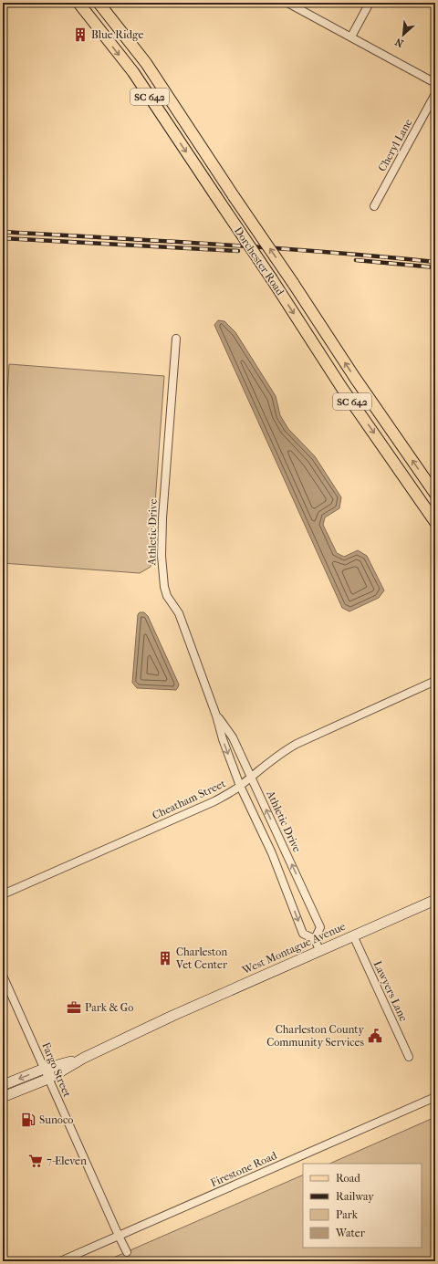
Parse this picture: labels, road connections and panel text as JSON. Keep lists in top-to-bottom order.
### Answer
{
  "streets": {
    "main road": ["SC 642", "Dorchester Road", "West Montague Avenue"],
    "street": [
      "Cheryl Lane",
      "Athletic Drive",
      "Cheatham Street",
      "Lawyers Lane",
      "Fargo Street",
      "Firestone Road"
    ]
  },
  "crossings": [
    ["Athletic Drive", "Cheatham Street"],
    ["West Montague Avenue", "Lawyers Lane"],
    ["West Montague Avenue", "Fargo Street"],
    ["Fargo Street", "Firestone Road"]
  ],
  "places": {
    "building": ["Blue Ridge", "Charleston Vet Center"],
    "office": ["Park & Go"],
    "public building": ["Charleston County Community Services"],
    "fuel station": ["Sunoco"],
    "supermarket": ["7-Eleven"]
  },
  "legend": [
    "Road",
    "Railway",
    "Park",
    "Water"
  ],
  "north": "bottom left"
}
